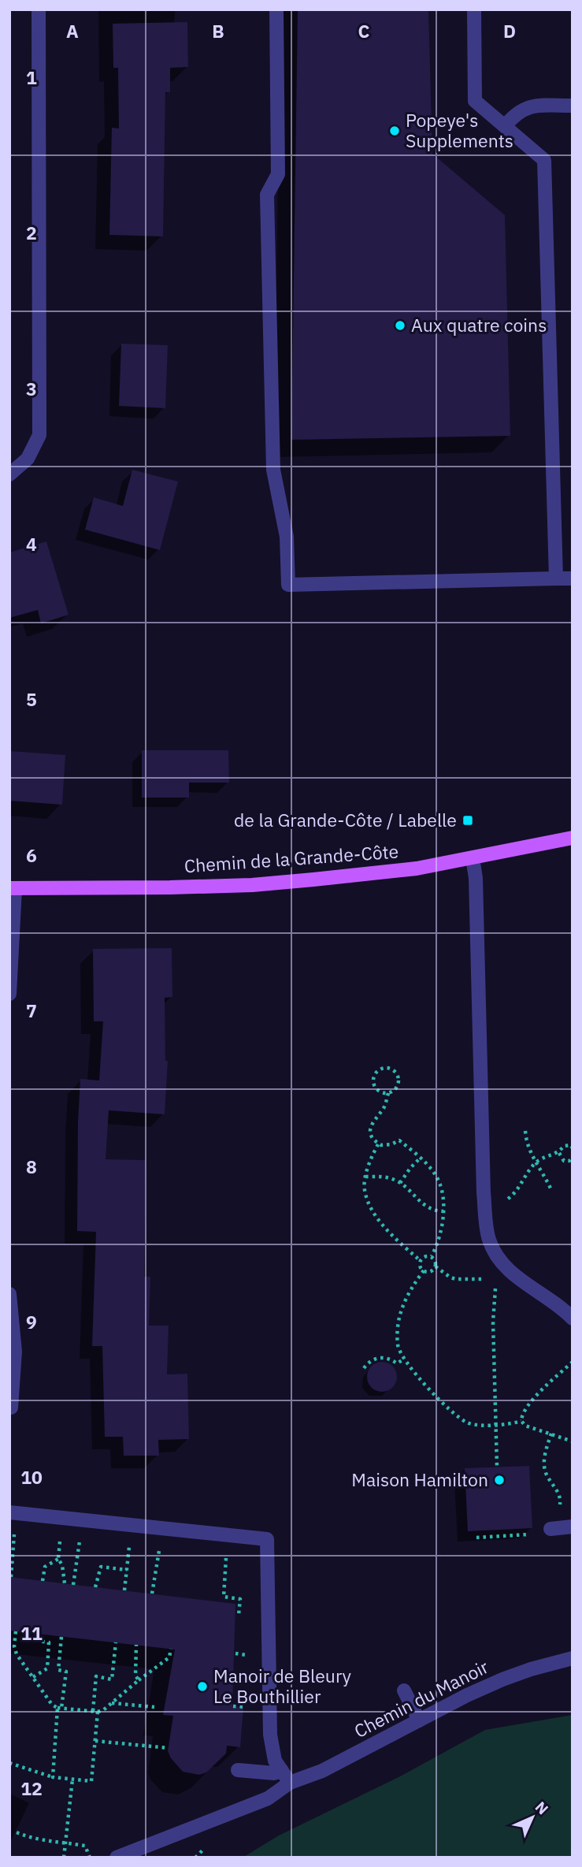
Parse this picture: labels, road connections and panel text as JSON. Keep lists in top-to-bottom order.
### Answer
{
  "streets": {
    "main road": ["Chemin de la Grande-Côte"],
    "street": ["Chemin du Manoir"]
  },
  "places": {
    "other": [
      "Popeye's Supplements",
      "Aux quatre coins",
      "Maison Hamilton",
      "Manoir de Bleury Le Bouthillier"
    ],
    "transit": ["de la Grande-Côte / Labelle"]
  },
  "north": "top right",
  "grid": {
    "columns": [
      "A",
      "B",
      "C",
      "D"
    ],
    "rows": [
      "1",
      "2",
      "3",
      "4",
      "5",
      "6",
      "7",
      "8",
      "9",
      "10",
      "11",
      "12"
    ]
  }
}
